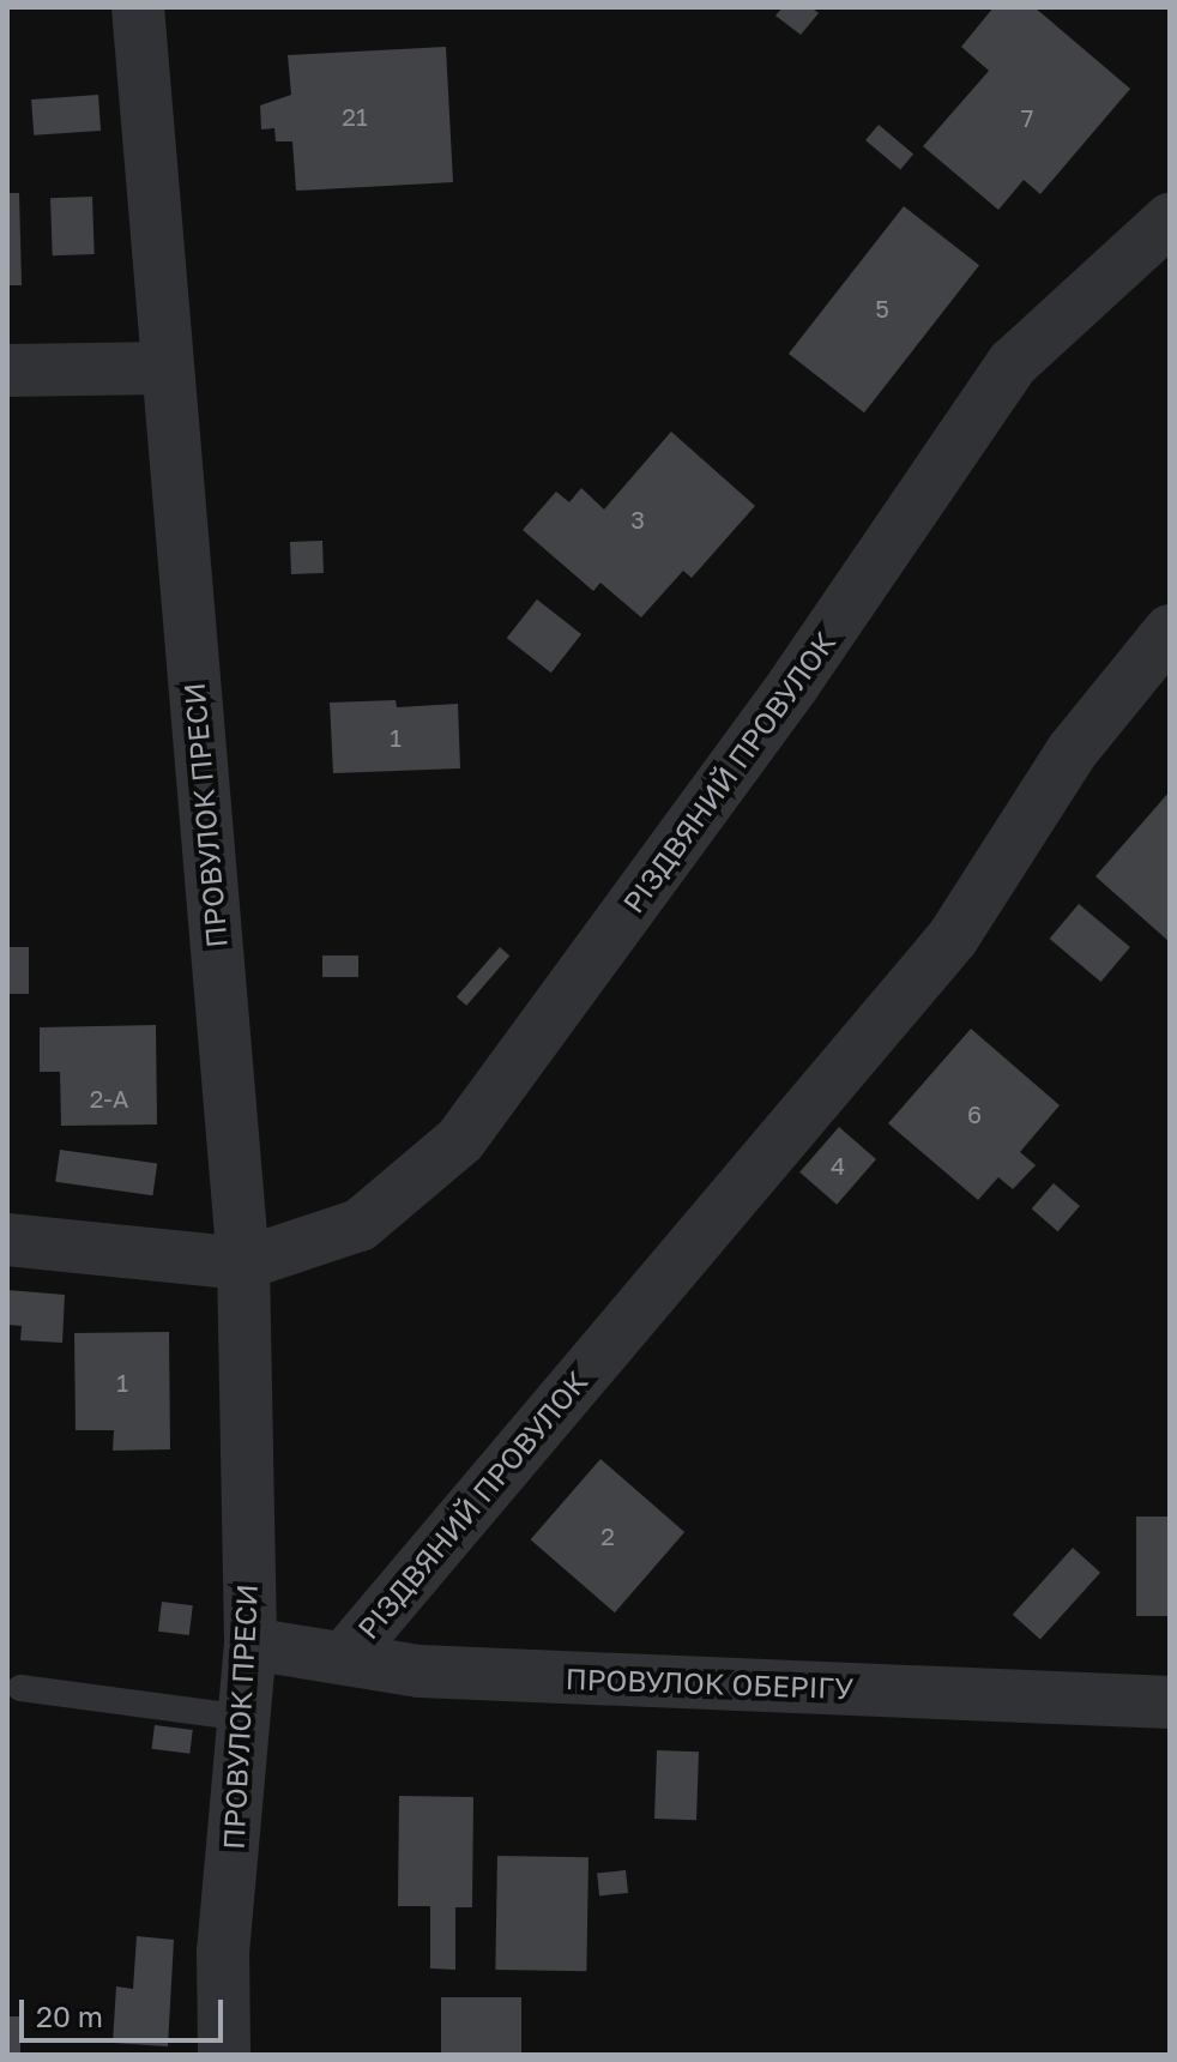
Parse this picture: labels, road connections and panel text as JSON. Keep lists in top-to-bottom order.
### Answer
{
  "streets": {
    "street": ["РІЗДВЯНИЙ ПРОВУЛОК", "ПРОВУЛОК ПРЕСИ", "ПРОВУЛОК ОБЕРІГУ"]
  },
  "crossings": [
    ["РІЗДВЯНИЙ ПРОВУЛОК", "ПРОВУЛОК ПРЕСИ"],
    ["РІЗДВЯНИЙ ПРОВУЛОК", "ПРОВУЛОК ОБЕРІГУ"],
    ["ПРОВУЛОК ПРЕСИ", "ПРОВУЛОК ОБЕРІГУ"]
  ],
  "house_numbers": [
    "21",
    "7",
    "5",
    "3",
    "1",
    "2-А",
    "6",
    "4",
    "1",
    "2"
  ],
  "scale_bar": "20 m"
}
